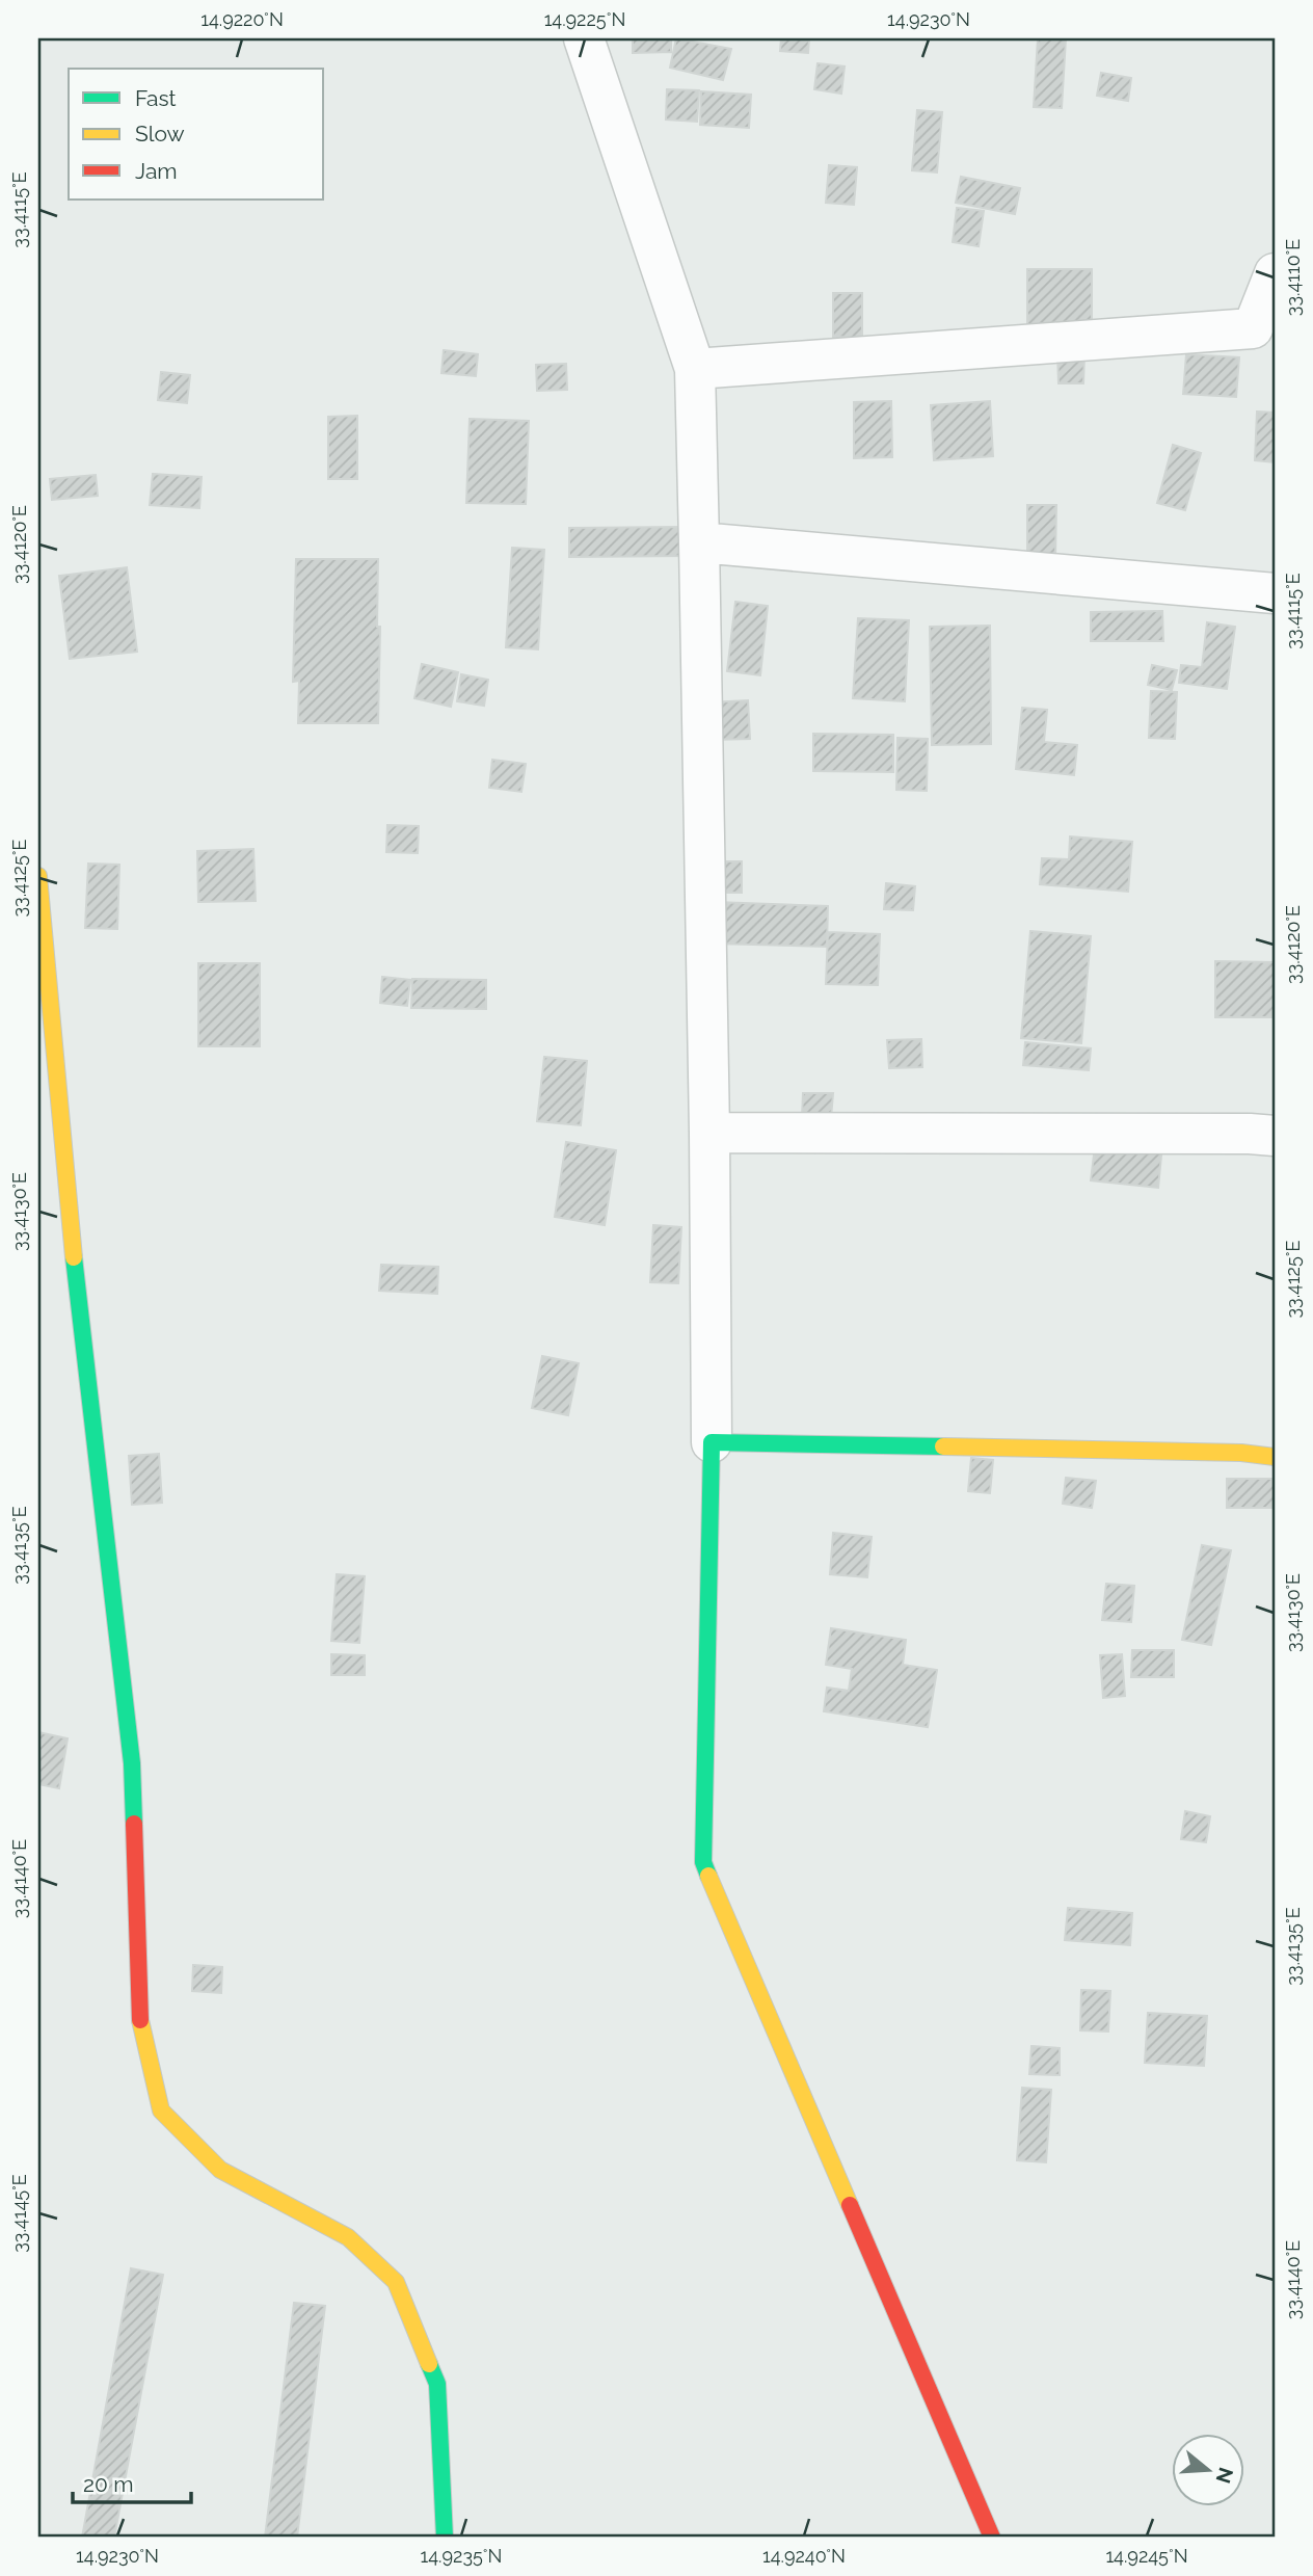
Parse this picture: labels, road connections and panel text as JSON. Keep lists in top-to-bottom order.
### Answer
{
  "legend": ["Fast", "Slow", "Jam"],
  "scale_bar": "20 m",
  "north": "right",
  "coordinates": [
    "14.9220°N",
    "14.9225°N",
    "14.9230°N",
    "33.4115°E",
    "33.4110°E",
    "33.4120°E",
    "33.4125°E",
    "33.4130°E",
    "33.4135°E",
    "33.4140°E",
    "33.4145°E",
    "14.9235°N",
    "14.9240°N",
    "14.9245°N"
  ]
}
